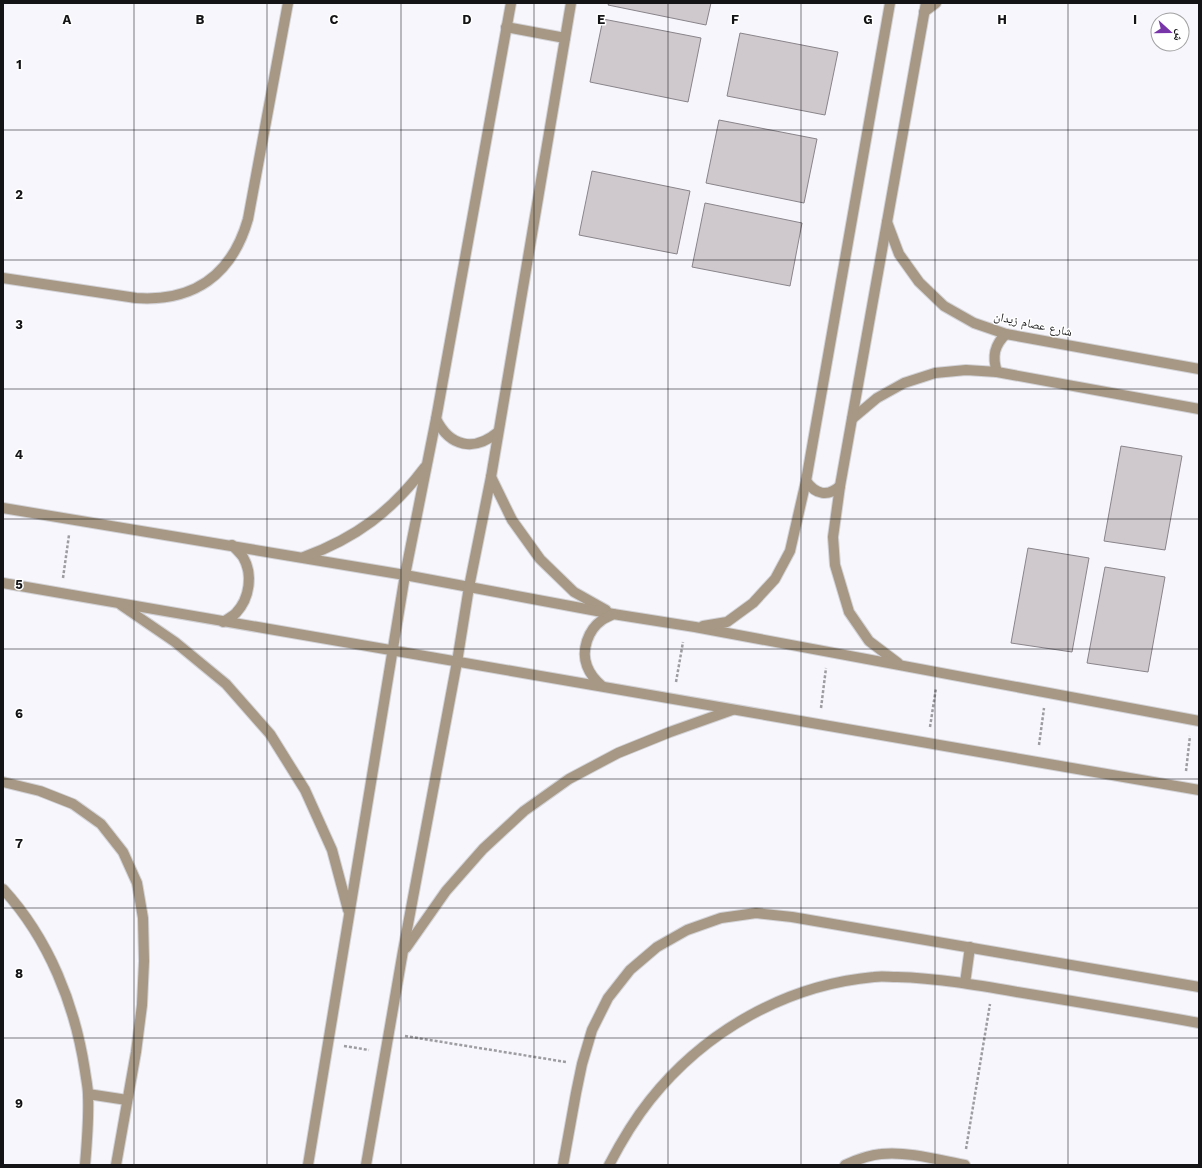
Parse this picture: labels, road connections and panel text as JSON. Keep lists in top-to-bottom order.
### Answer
{
  "streets": {
    "street": ["شارع عصام زيدان"]
  },
  "north": "right",
  "grid": {
    "columns": [
      "A",
      "B",
      "C",
      "D",
      "E",
      "F",
      "G",
      "H",
      "I"
    ],
    "rows": [
      "1",
      "2",
      "3",
      "4",
      "5",
      "6",
      "7",
      "8",
      "9"
    ]
  }
}
